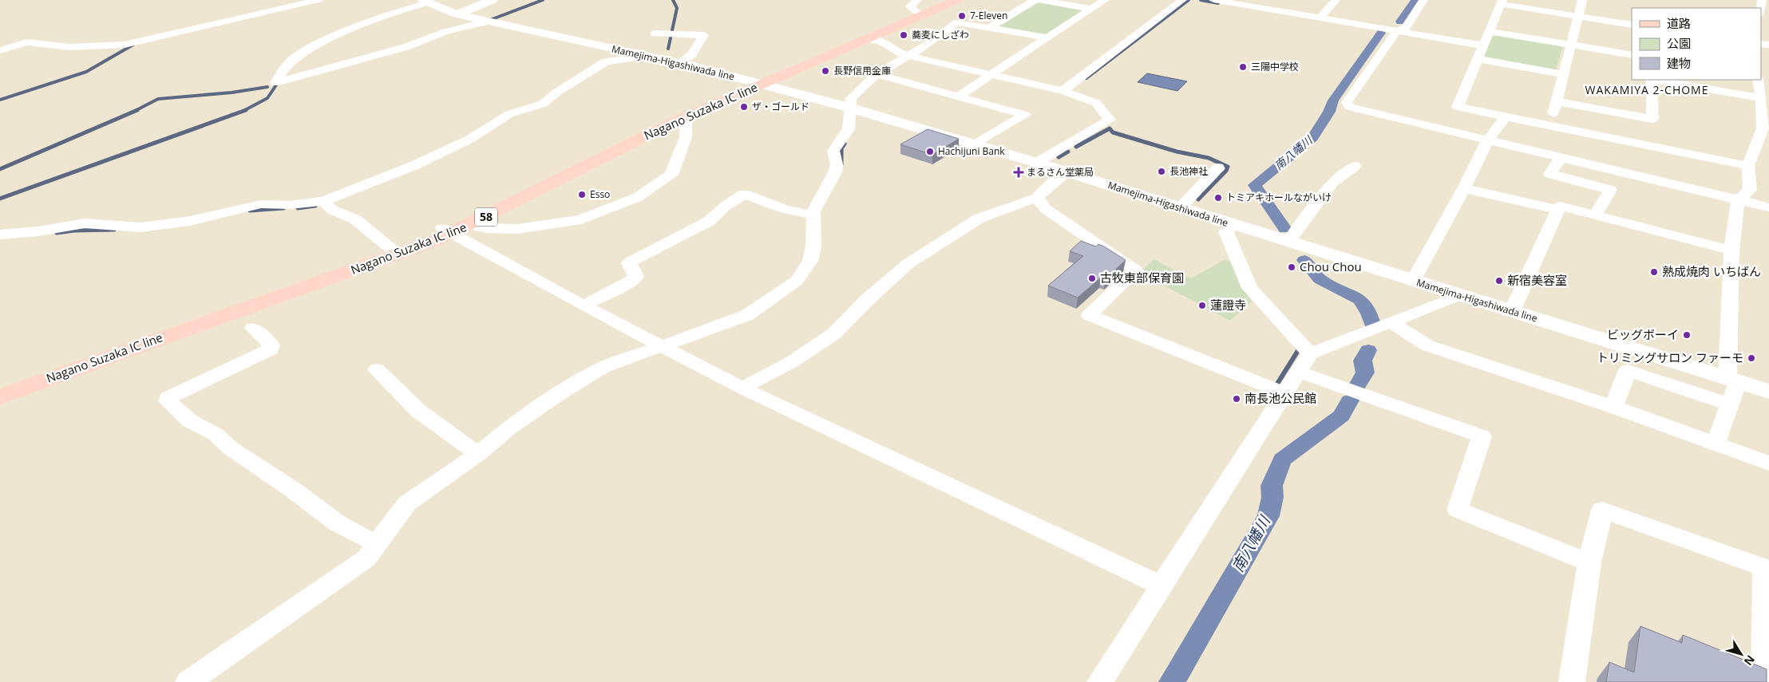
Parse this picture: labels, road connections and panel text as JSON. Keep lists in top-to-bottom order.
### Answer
{
  "streets": {
    "main road": ["Mamejima-Higashiwada line", "Nagano Suzaka IC line", "58"]
  },
  "crossings": [
    ["Mamejima-Higashiwada line", "Nagano Suzaka IC line"]
  ],
  "districts": ["WAKAMIYA 2-CHOME"],
  "water": ["南八幡川"],
  "places": {
    "other": [
      "7-Eleven",
      "蕎麦にしざわ",
      "三陽中学校",
      "長野信用金庫",
      "ザ・ゴールド",
      "Hachijuni Bank",
      "長池神社",
      "Esso",
      "トミアキホールながいけ",
      "Chou Chou",
      "熟成焼肉 いちばん",
      "古牧東部保育園",
      "新宿美容室",
      "蓮證寺",
      "ビッグボーイ",
      "トリミングサロン ファーモ",
      "南長池公民館"
    ],
    "health": ["まるさん堂薬局"]
  },
  "legend": ["道路", "公園", "建物"],
  "north": "bottom right"
}
